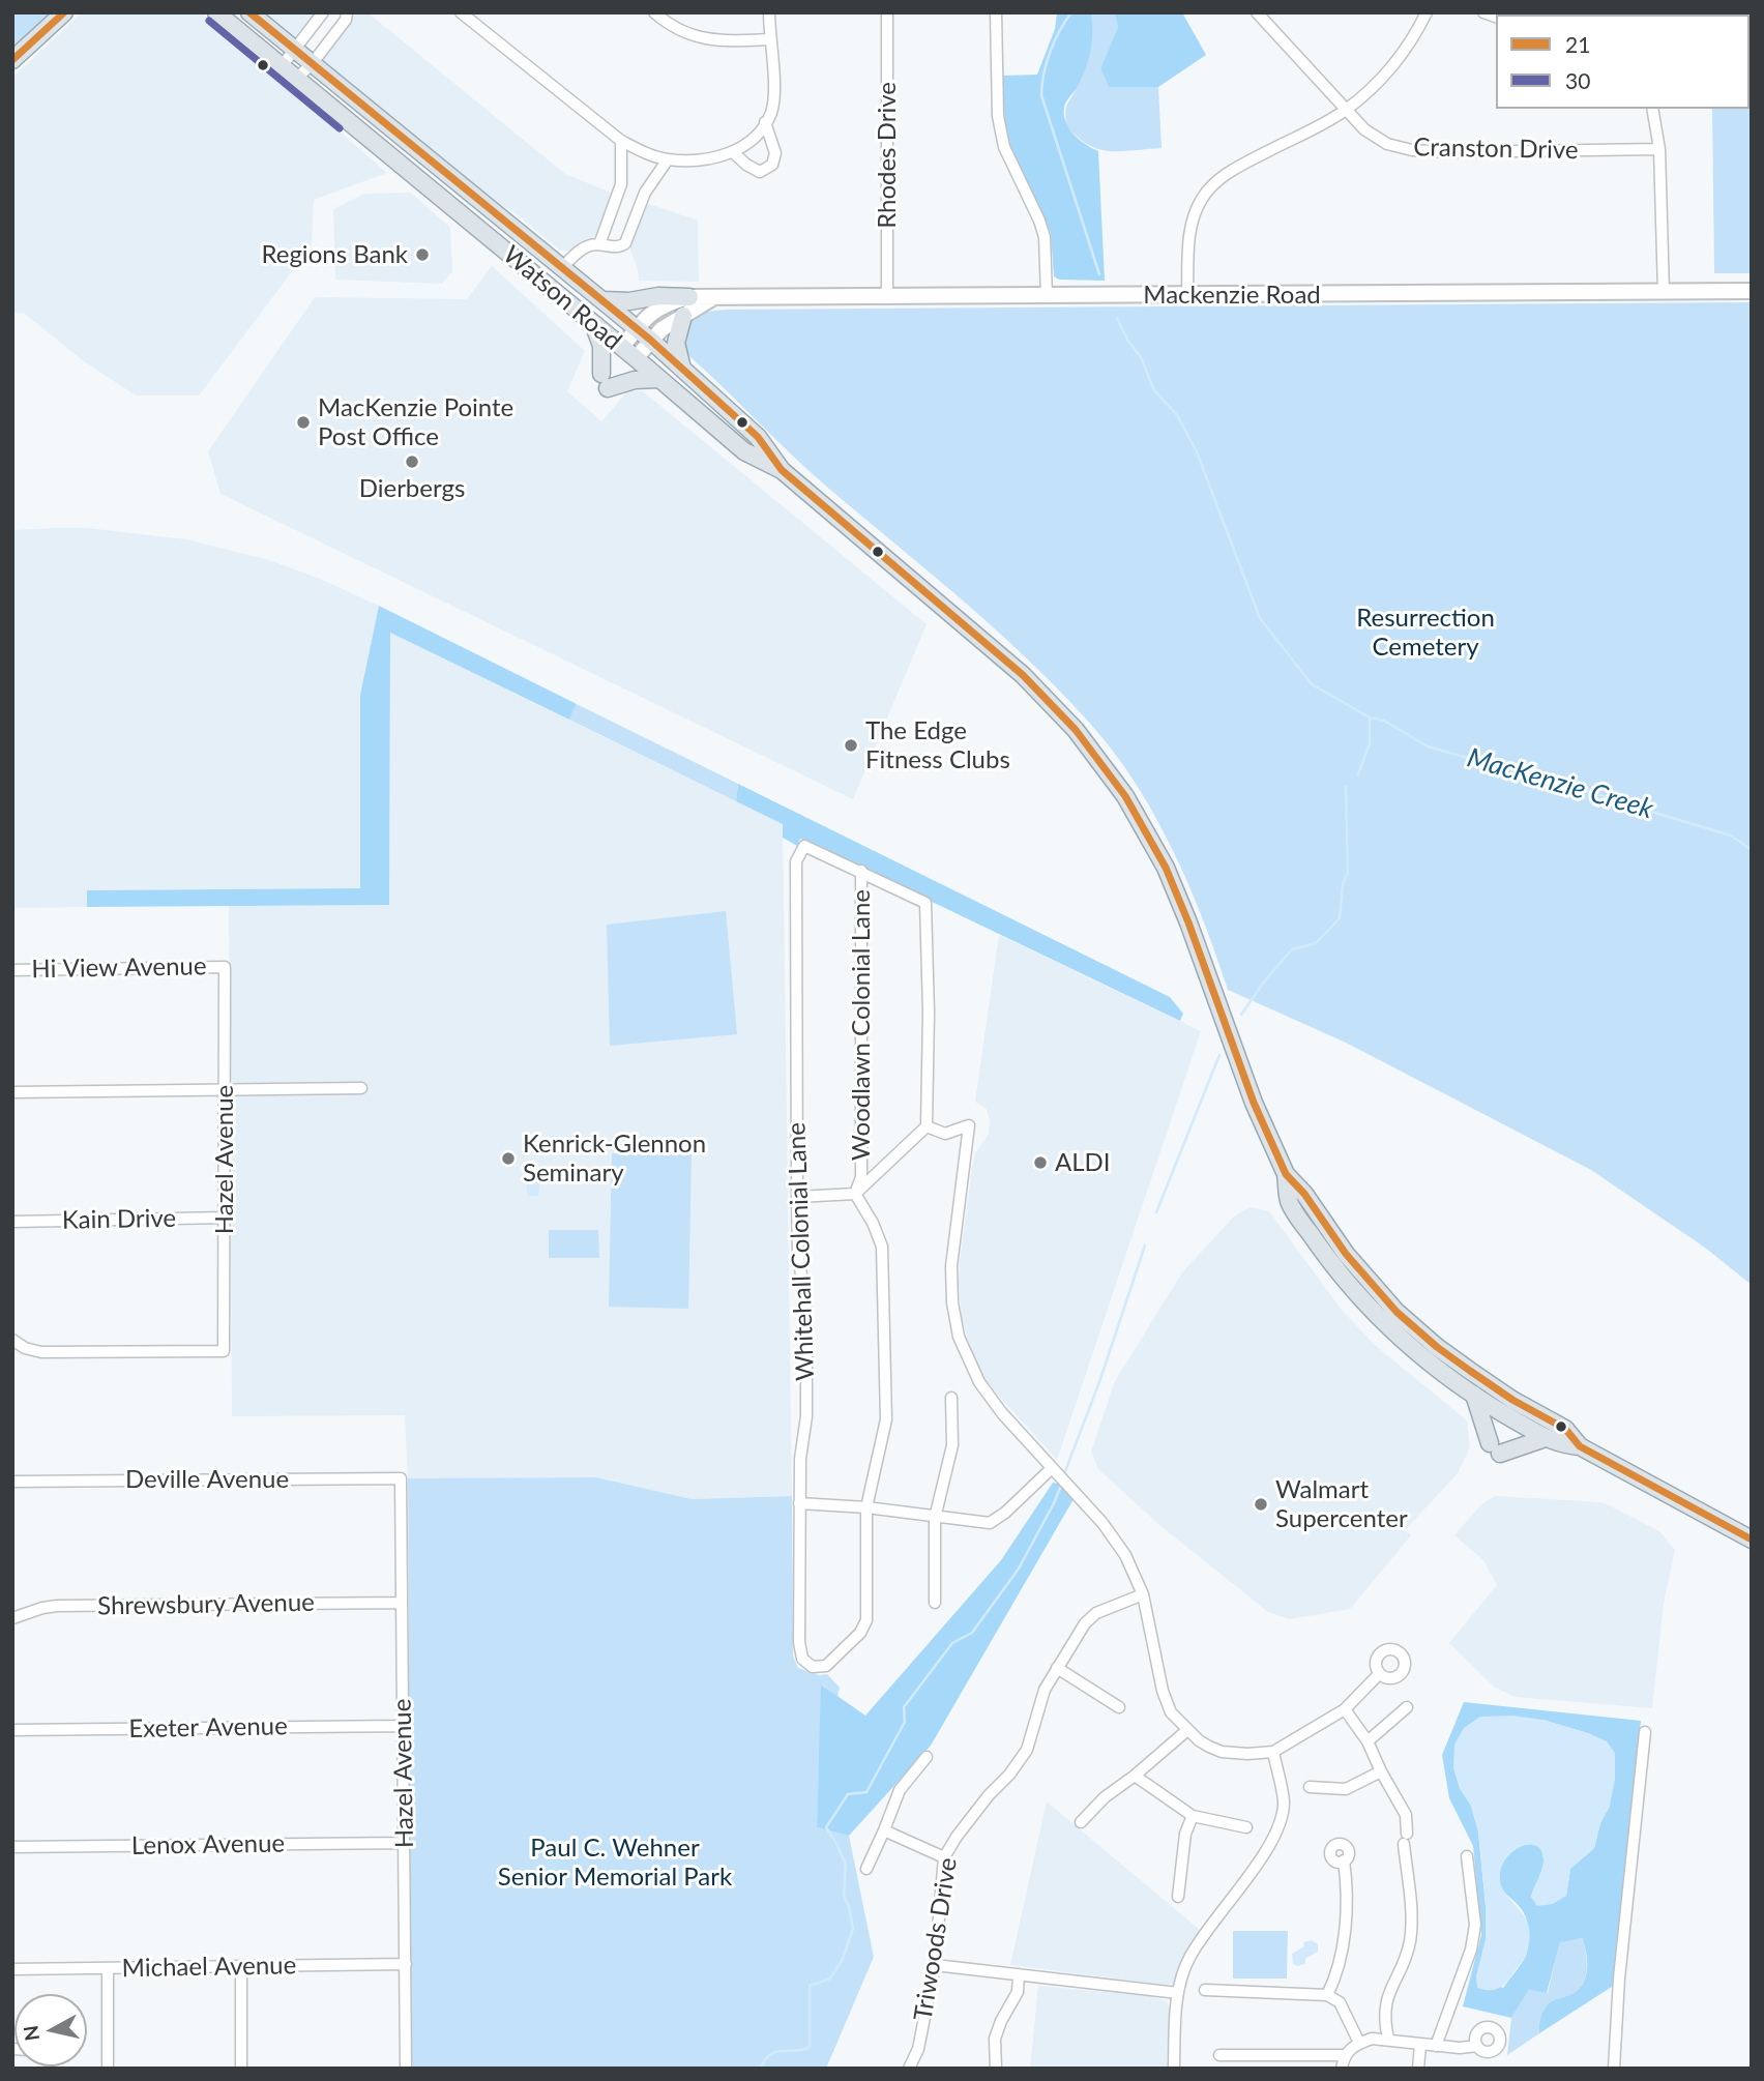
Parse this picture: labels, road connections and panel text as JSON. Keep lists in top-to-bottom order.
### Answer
{
  "streets": {
    "main road": ["Mackenzie Road", "Watson Road"],
    "street": [
      "Cranston Drive",
      "Rhodes Drive",
      "Hi View Avenue",
      "Woodlawn Colonial Lane",
      "Hazel Avenue",
      "Kain Drive",
      "Whitehall Colonial Lane",
      "Deville Avenue",
      "Shrewsbury Avenue",
      "Exeter Avenue",
      "Lenox Avenue",
      "Triwoods Drive",
      "Michael Avenue"
    ]
  },
  "crossings": [
    ["Rhodes Drive", "Mackenzie Road"],
    ["Mackenzie Road", "Watson Road"],
    ["Hi View Avenue", "Hazel Avenue"],
    ["Woodlawn Colonial Lane", "Whitehall Colonial Lane"],
    ["Hazel Avenue", "Kain Drive"],
    ["Hazel Avenue", "Deville Avenue"],
    ["Hazel Avenue", "Shrewsbury Avenue"],
    ["Hazel Avenue", "Exeter Avenue"],
    ["Hazel Avenue", "Lenox Avenue"],
    ["Hazel Avenue", "Michael Avenue"]
  ],
  "water": ["MacKenzie Creek"],
  "parks": ["Resurrection Cemetery", "Paul C. Wehner Senior Memorial Park"],
  "places": [
    "Regions Bank",
    "MacKenzie Pointe Post Office",
    "Dierbergs",
    "The Edge Fitness Clubs",
    "Kenrick-Glennon Seminary",
    "ALDI",
    "Walmart Supercenter"
  ],
  "lines": ["transit line 21", "transit line 30"],
  "legend": ["21", "30"],
  "north": "left"
}
